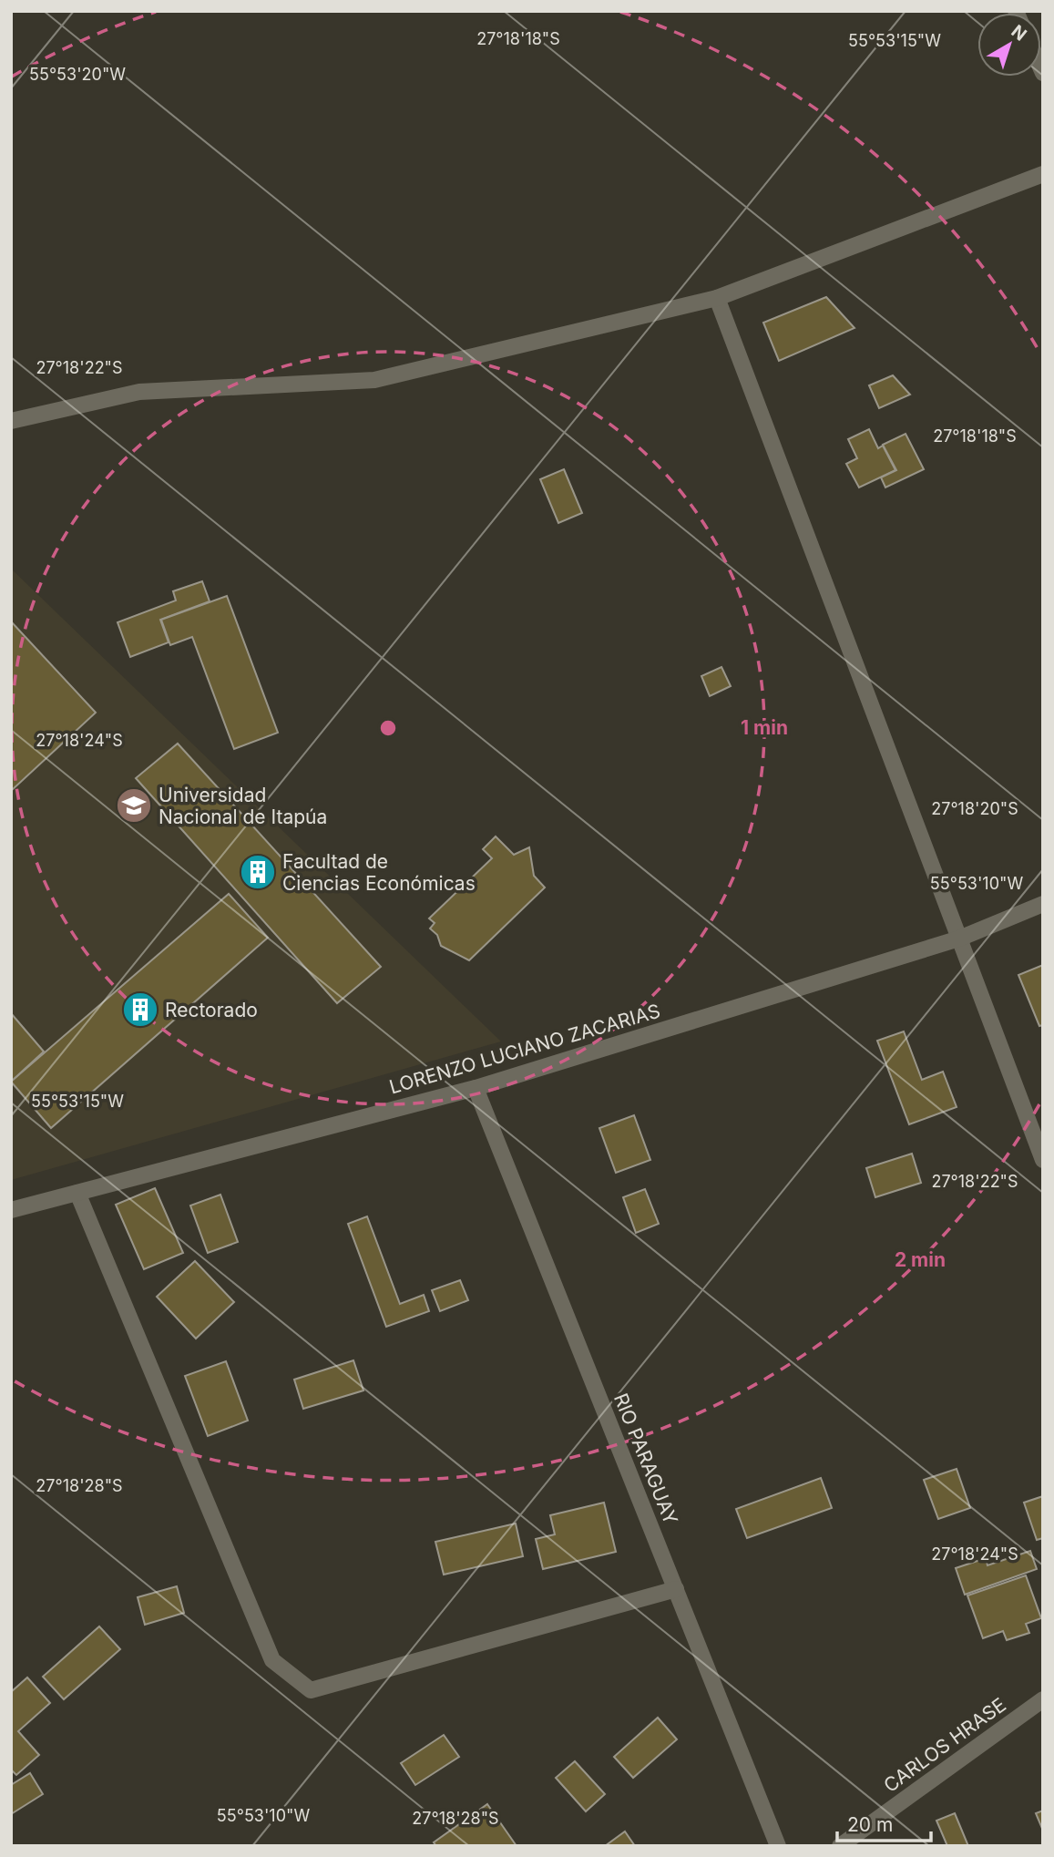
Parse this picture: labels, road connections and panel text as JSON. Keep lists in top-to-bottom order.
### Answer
{
  "streets": {
    "street": ["LORENZO LUCIANO ZACARIAS", "RIO PARAGUAY", "CARLOS HRASE"]
  },
  "crossings": [
    ["LORENZO LUCIANO ZACARIAS", "RIO PARAGUAY"]
  ],
  "places": {
    "school or university": ["Universidad Nacional de Itapúa"],
    "building": ["Facultad de Ciencias Económicas", "Rectorado"]
  },
  "scale_bar": "20 m",
  "north": "top right",
  "coordinates": [
    "27°18'18\"S",
    "55°53'15\"W",
    "55°53'20\"W",
    "27°18'22\"S",
    "27°18'24\"S",
    "27°18'20\"S",
    "55°53'10\"W",
    "27°18'28\"S"
  ],
  "rings": ["1 min", "2 min"]
}
